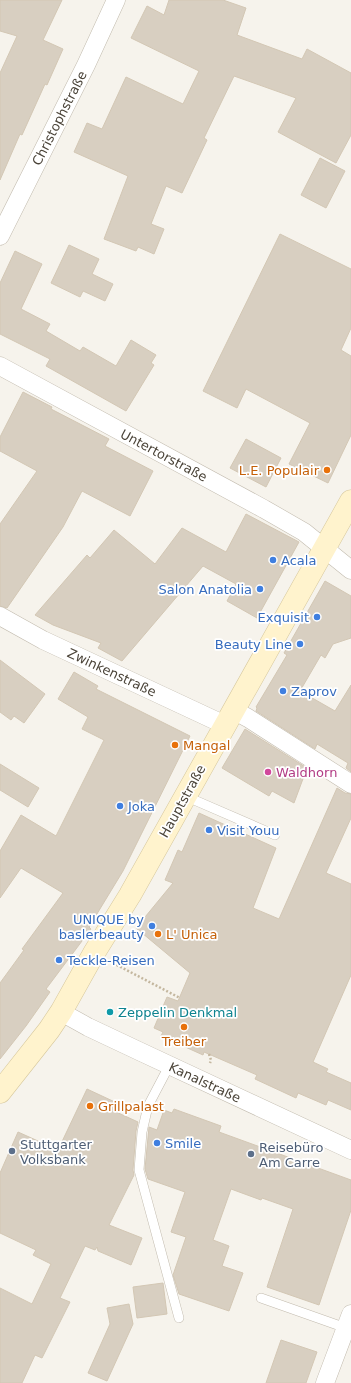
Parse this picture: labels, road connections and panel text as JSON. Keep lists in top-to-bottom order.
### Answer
{
  "streets": {
    "main road": ["Hauptstraße"],
    "street": [
      "Christophstraße",
      "Untertorstraße",
      "Zwinkenstraße",
      "Kanalstraße"
    ]
  },
  "crossings": [
    ["Untertorstraße", "Hauptstraße"],
    ["Zwinkenstraße", "Hauptstraße"],
    ["Hauptstraße", "Kanalstraße"]
  ],
  "places": [
    "L.E. Populair",
    "Acala",
    "Salon Anatolia",
    "Exquisit",
    "Beauty Line",
    "Zaprov",
    "Mangal",
    "Waldhorn",
    "Joka",
    "Visit Youu",
    "UNIQUE by baslerbeauty",
    "L' Unica",
    "Teckle-Reisen",
    "Zeppelin Denkmal",
    "Treiber",
    "Grillpalast",
    "Smile",
    "Stuttgarter Volksbank",
    "Reisebüro Am Carre"
  ]
}
